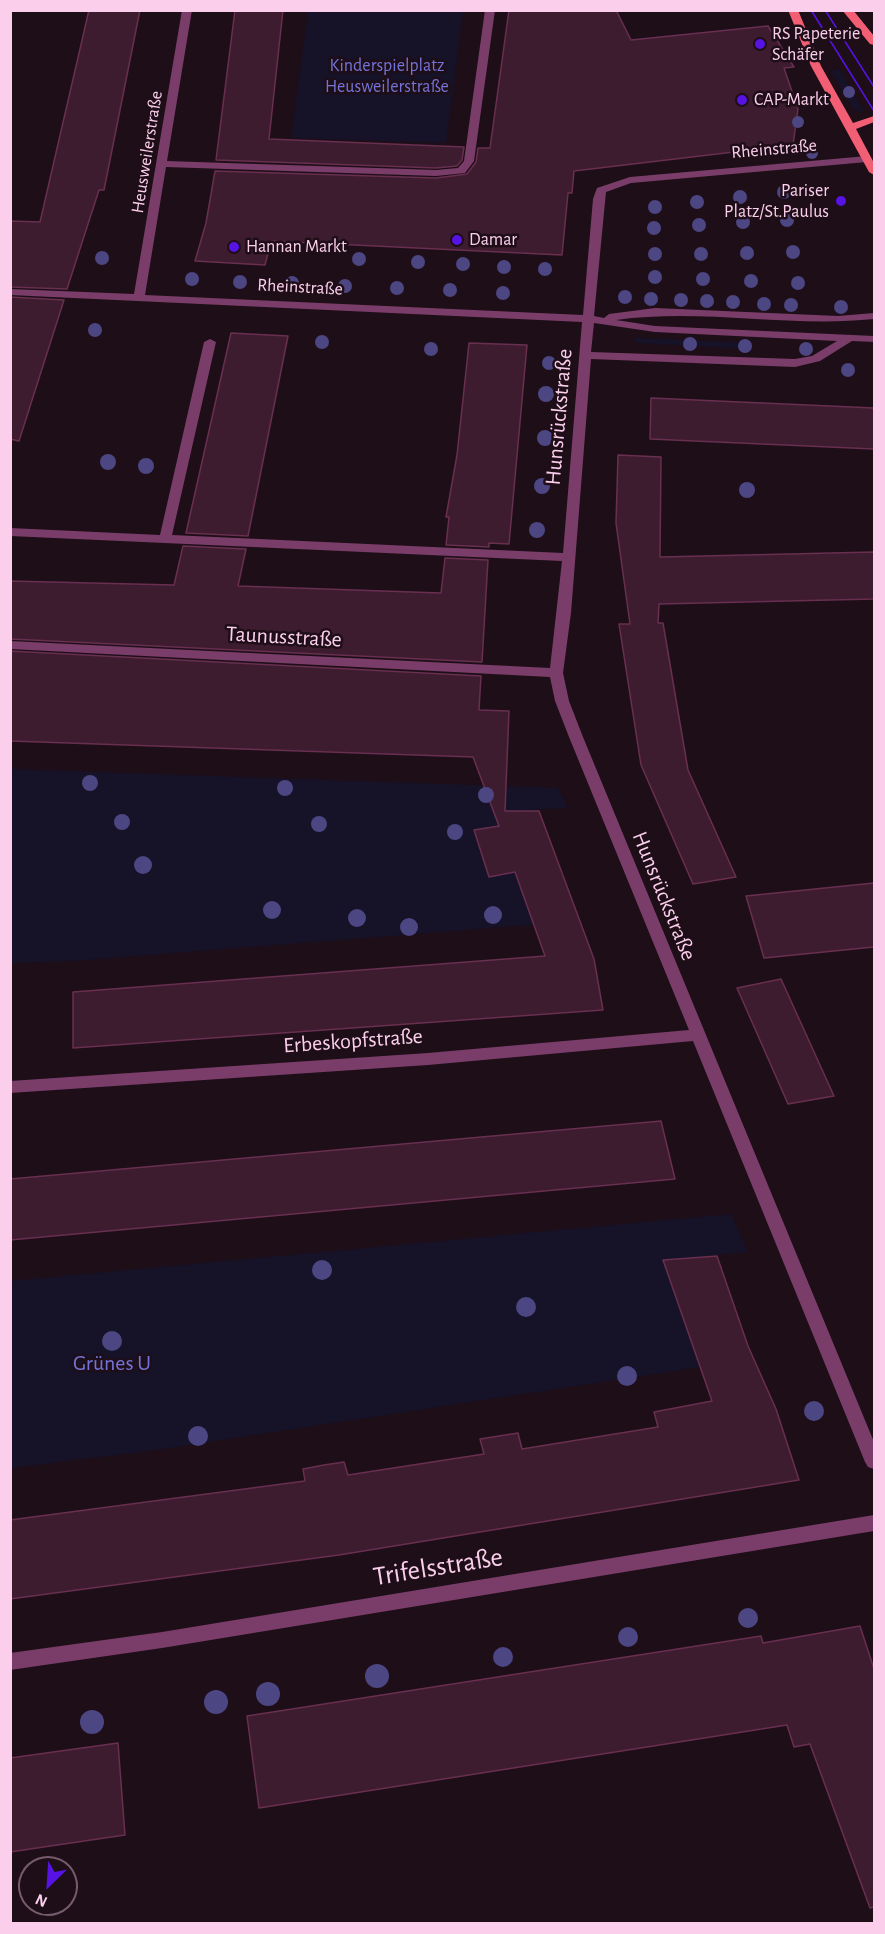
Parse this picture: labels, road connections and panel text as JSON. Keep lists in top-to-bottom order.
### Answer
{
  "streets": {
    "street": [
      "Rheinstraße",
      "Heusweilerstraße",
      "Hunsrückstraße",
      "Taunusstraße",
      "Erbeskopfstraße",
      "Trifelsstraße"
    ]
  },
  "crossings": [
    ["Rheinstraße", "Heusweilerstraße"],
    ["Rheinstraße", "Hunsrückstraße"],
    ["Hunsrückstraße", "Taunusstraße"],
    ["Hunsrückstraße", "Erbeskopfstraße"]
  ],
  "parks": ["Kinderspielplatz Heusweilerstraße", "Grünes U"],
  "places": [
    "RS Papeterie Schäfer",
    "CAP-Markt",
    "Pariser Platz/St.Paulus",
    "Damar",
    "Hannan Markt"
  ],
  "north": "bottom left"
}
